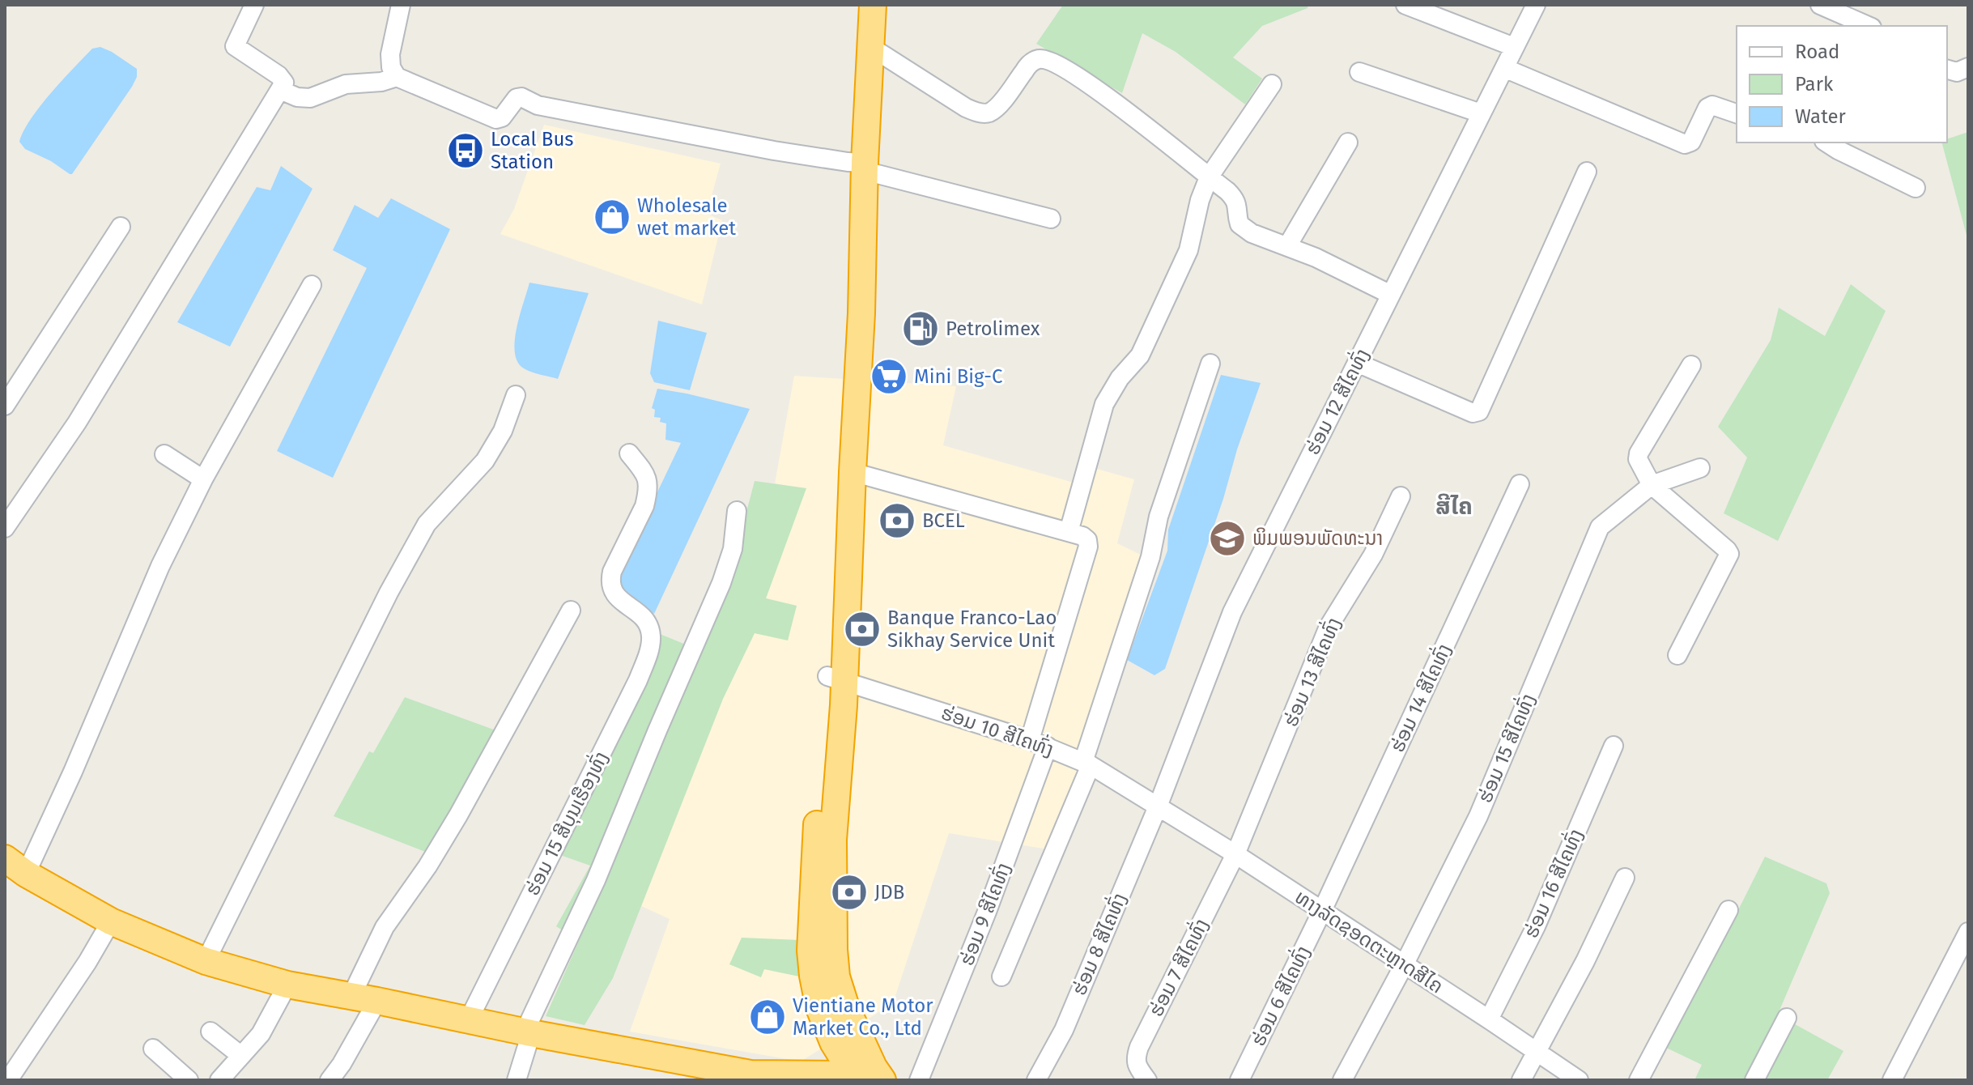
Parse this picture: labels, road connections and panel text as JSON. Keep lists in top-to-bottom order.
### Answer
{
  "streets": {
    "street": [
      "ຮ່ອມ 12 ສີໄຄທົ່ງ",
      "ຮ່ອມ 13 ສີໄຄທົ່ງ",
      "ຮ່ອມ 14 ສີໄຄທົ່ງ",
      "ຮ່ອມ 10 ສີໄຄທົ່ງ",
      "ຮ່ອມ 15 ສີໄຄທົ່ງ",
      "ຮ່ອມ 15 ສີບຸນເຮືອງທົ່ງ",
      "ຮ່ອມ 16 ສີໄຄທົ່ງ",
      "ຮ່ອມ 9 ສີໄຄທົ່ງ",
      "ທາງລັດຊອດຕະຫຼາດສີໄຄ",
      "ຮ່ອມ 8 ສີໄຄທົ່ງ",
      "ຮ່ອມ 7 ສີໄຄທົ່ງ",
      "ຮ່ອມ 6 ສີໄຄທົ່ງ"
    ]
  },
  "crossings": [
    ["ຮ່ອມ 12 ສີໄຄທົ່ງ", "ຮ່ອມ 10 ສີໄຄທົ່ງ"],
    ["ຮ່ອມ 12 ສີໄຄທົ່ງ", "ທາງລັດຊອດຕະຫຼາດສີໄຄ"],
    ["ຮ່ອມ 12 ສີໄຄທົ່ງ", "ຮ່ອມ 8 ສີໄຄທົ່ງ"],
    ["ຮ່ອມ 13 ສີໄຄທົ່ງ", "ທາງລັດຊອດຕະຫຼາດສີໄຄ"],
    ["ຮ່ອມ 13 ສີໄຄທົ່ງ", "ຮ່ອມ 7 ສີໄຄທົ່ງ"],
    ["ຮ່ອມ 14 ສີໄຄທົ່ງ", "ທາງລັດຊອດຕະຫຼາດສີໄຄ"],
    ["ຮ່ອມ 14 ສີໄຄທົ່ງ", "ຮ່ອມ 6 ສີໄຄທົ່ງ"],
    ["ຮ່ອມ 10 ສີໄຄທົ່ງ", "ຮ່ອມ 9 ສີໄຄທົ່ງ"],
    ["ຮ່ອມ 10 ສີໄຄທົ່ງ", "ທາງລັດຊອດຕະຫຼາດສີໄຄ"],
    ["ຮ່ອມ 10 ສີໄຄທົ່ງ", "ຮ່ອມ 8 ສີໄຄທົ່ງ"],
    ["ຮ່ອມ 15 ສີໄຄທົ່ງ", "ທາງລັດຊອດຕະຫຼາດສີໄຄ"],
    ["ຮ່ອມ 16 ສີໄຄທົ່ງ", "ທາງລັດຊອດຕະຫຼາດສີໄຄ"],
    ["ທາງລັດຊອດຕະຫຼາດສີໄຄ", "ຮ່ອມ 8 ສີໄຄທົ່ງ"],
    ["ທາງລັດຊອດຕະຫຼາດສີໄຄ", "ຮ່ອມ 7 ສີໄຄທົ່ງ"],
    ["ທາງລັດຊອດຕະຫຼາດສີໄຄ", "ຮ່ອມ 6 ສີໄຄທົ່ງ"]
  ],
  "districts": ["ສີໄຄ"],
  "places": {
    "bus stop": ["Local Bus Station"],
    "shop": ["Wholesale wet market", "Vientiane Motor Market Co., Ltd"],
    "fuel station": ["Petrolimex"],
    "supermarket": ["Mini Big-C"],
    "bank": ["BCEL", "Banque Franco-Lao Sikhay Service Unit", "JDB"],
    "school or university": ["ພິມພອນພັດທະນາ"]
  },
  "legend": ["Road", "Park", "Water"]
}
